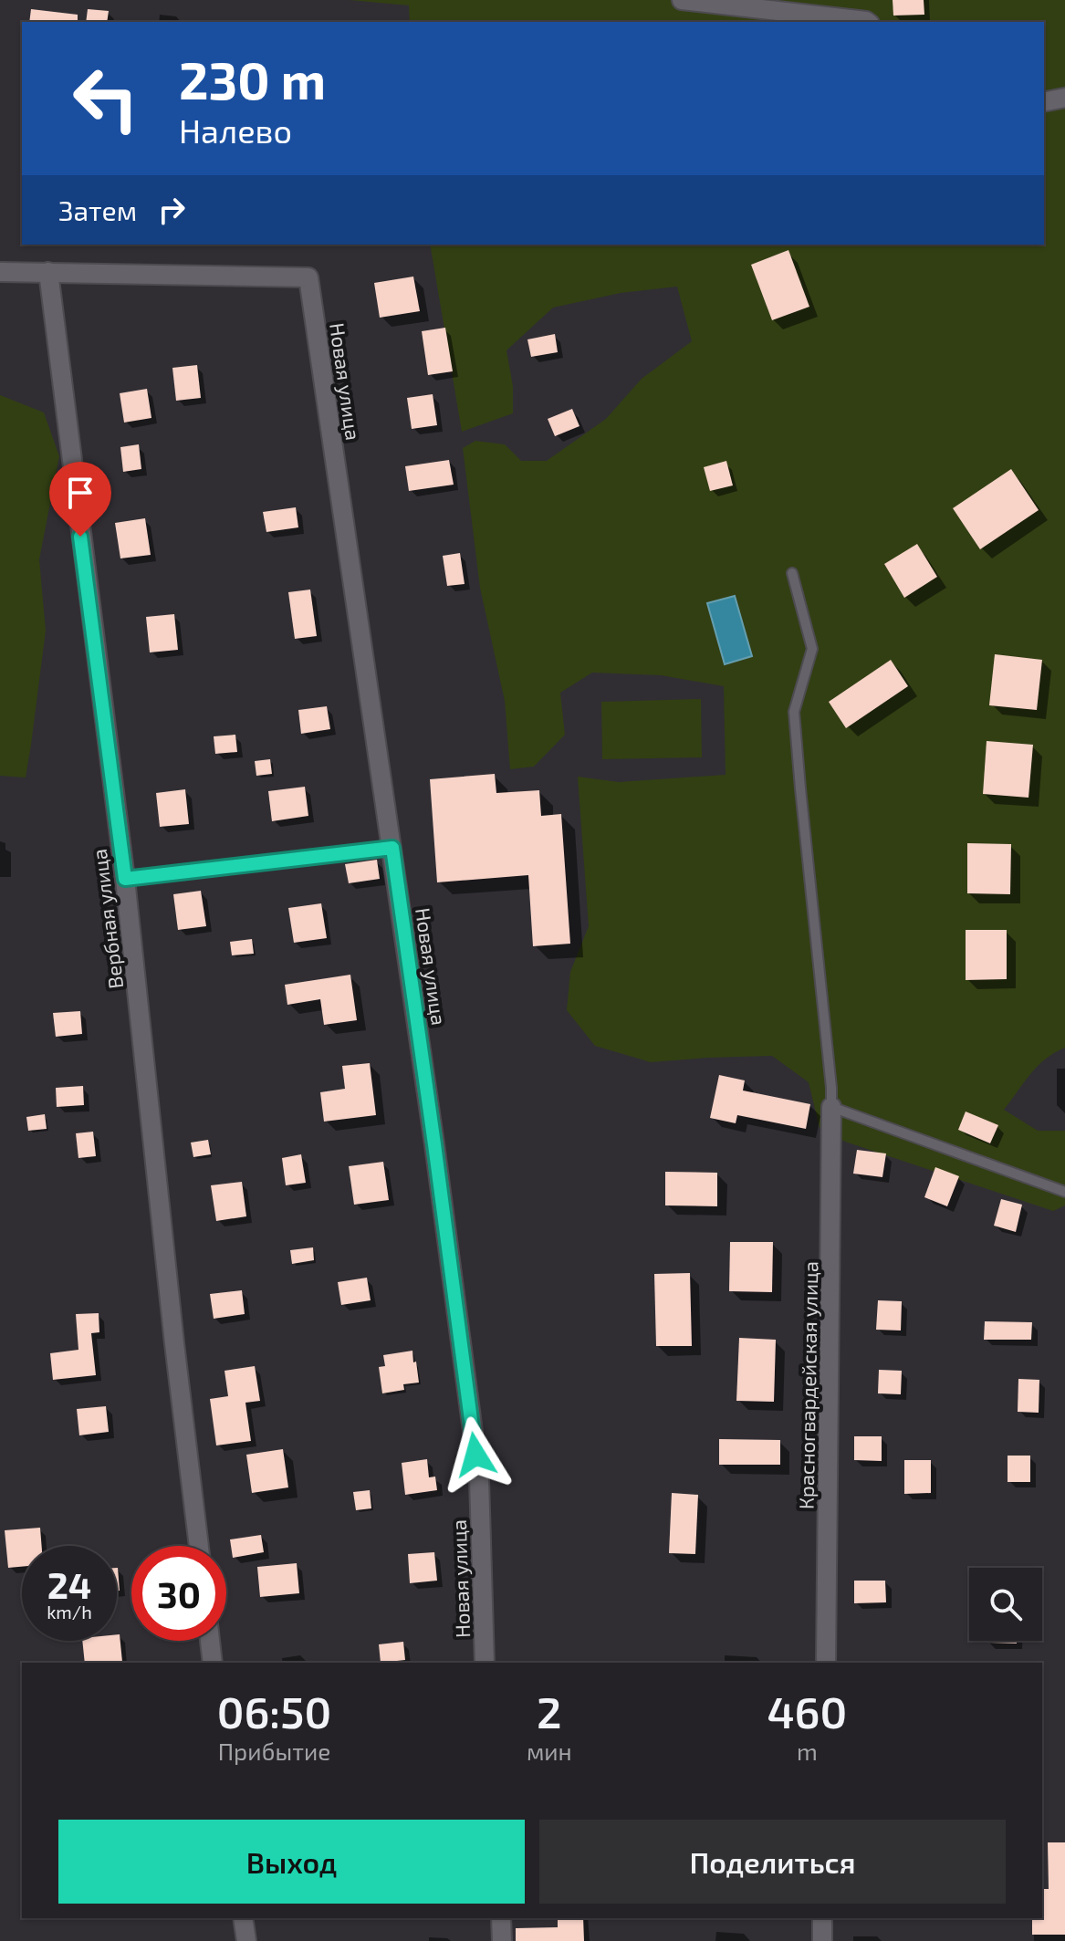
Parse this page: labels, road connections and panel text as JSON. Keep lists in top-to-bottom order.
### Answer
{
  "streets": {
    "street": ["Новая улица", "Вербная улица", "Красногвардейская улица"]
  },
  "crossings": [
    ["Новая улица", "Вербная улица"]
  ],
  "page": {
    "turn": ["230 m", "Налево"],
    "then": "Затем",
    "speed": "24 km/h",
    "limit": "30",
    "eta": [
      "06:50",
      "Прибытие",
      "2",
      "мин",
      "460",
      "m"
    ],
    "buttons": ["Выход", "Поделиться"]
  }
}
